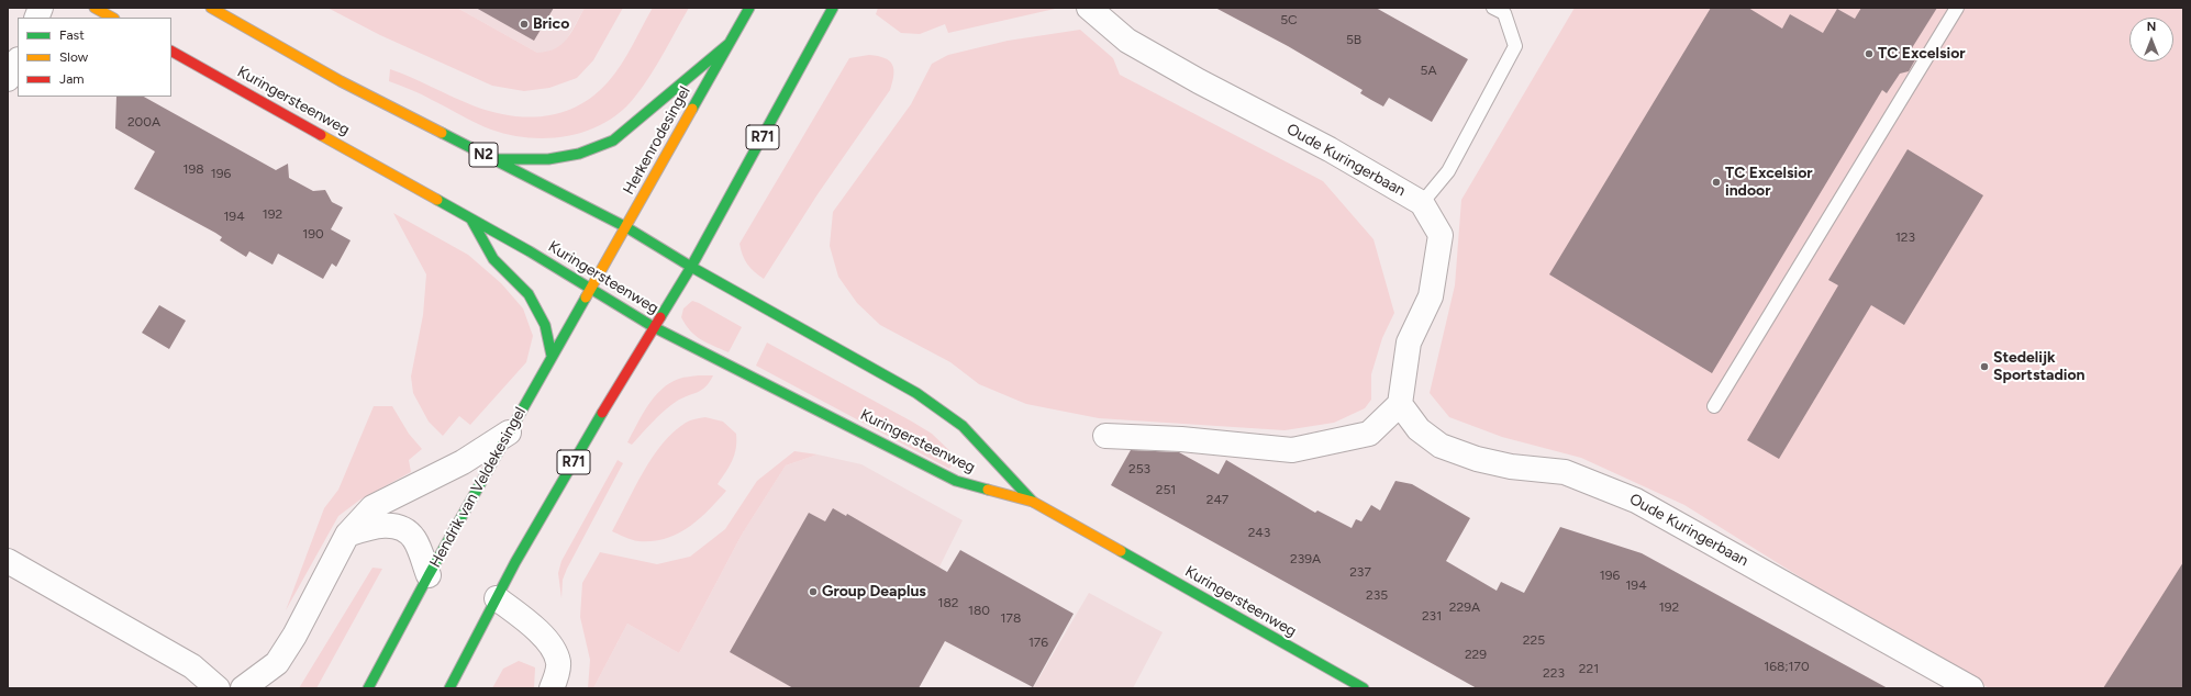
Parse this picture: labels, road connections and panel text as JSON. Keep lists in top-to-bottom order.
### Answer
{
  "streets": {
    "main road": [
      "Kuringersteenweg",
      "R71",
      "Herkenrodesingel",
      "N2",
      "Hendrik van Veldekesingel"
    ],
    "street": ["Oude Kuringerbaan"]
  },
  "crossings": [
    ["Kuringersteenweg", "R71"],
    ["Kuringersteenweg", "Herkenrodesingel"],
    ["Kuringersteenweg", "Hendrik van Veldekesingel"],
    ["Herkenrodesingel", "Hendrik van Veldekesingel"]
  ],
  "places": [
    "Brico",
    "TC Excelsior",
    "TC Excelsior indoor",
    "Stedelijk Sportstadion",
    "Group Deaplus"
  ],
  "house_numbers": [
    "5C",
    "5B",
    "5A",
    "200A",
    "198",
    "196",
    "192",
    "194",
    "190",
    "123",
    "253",
    "251",
    "247",
    "243",
    "239A",
    "237",
    "196",
    "194",
    "235",
    "182",
    "229A",
    "192",
    "180",
    "231",
    "178",
    "225",
    "176",
    "229",
    "168;170",
    "221",
    "223"
  ],
  "legend": ["Fast", "Slow", "Jam"],
  "north": "top"
}
